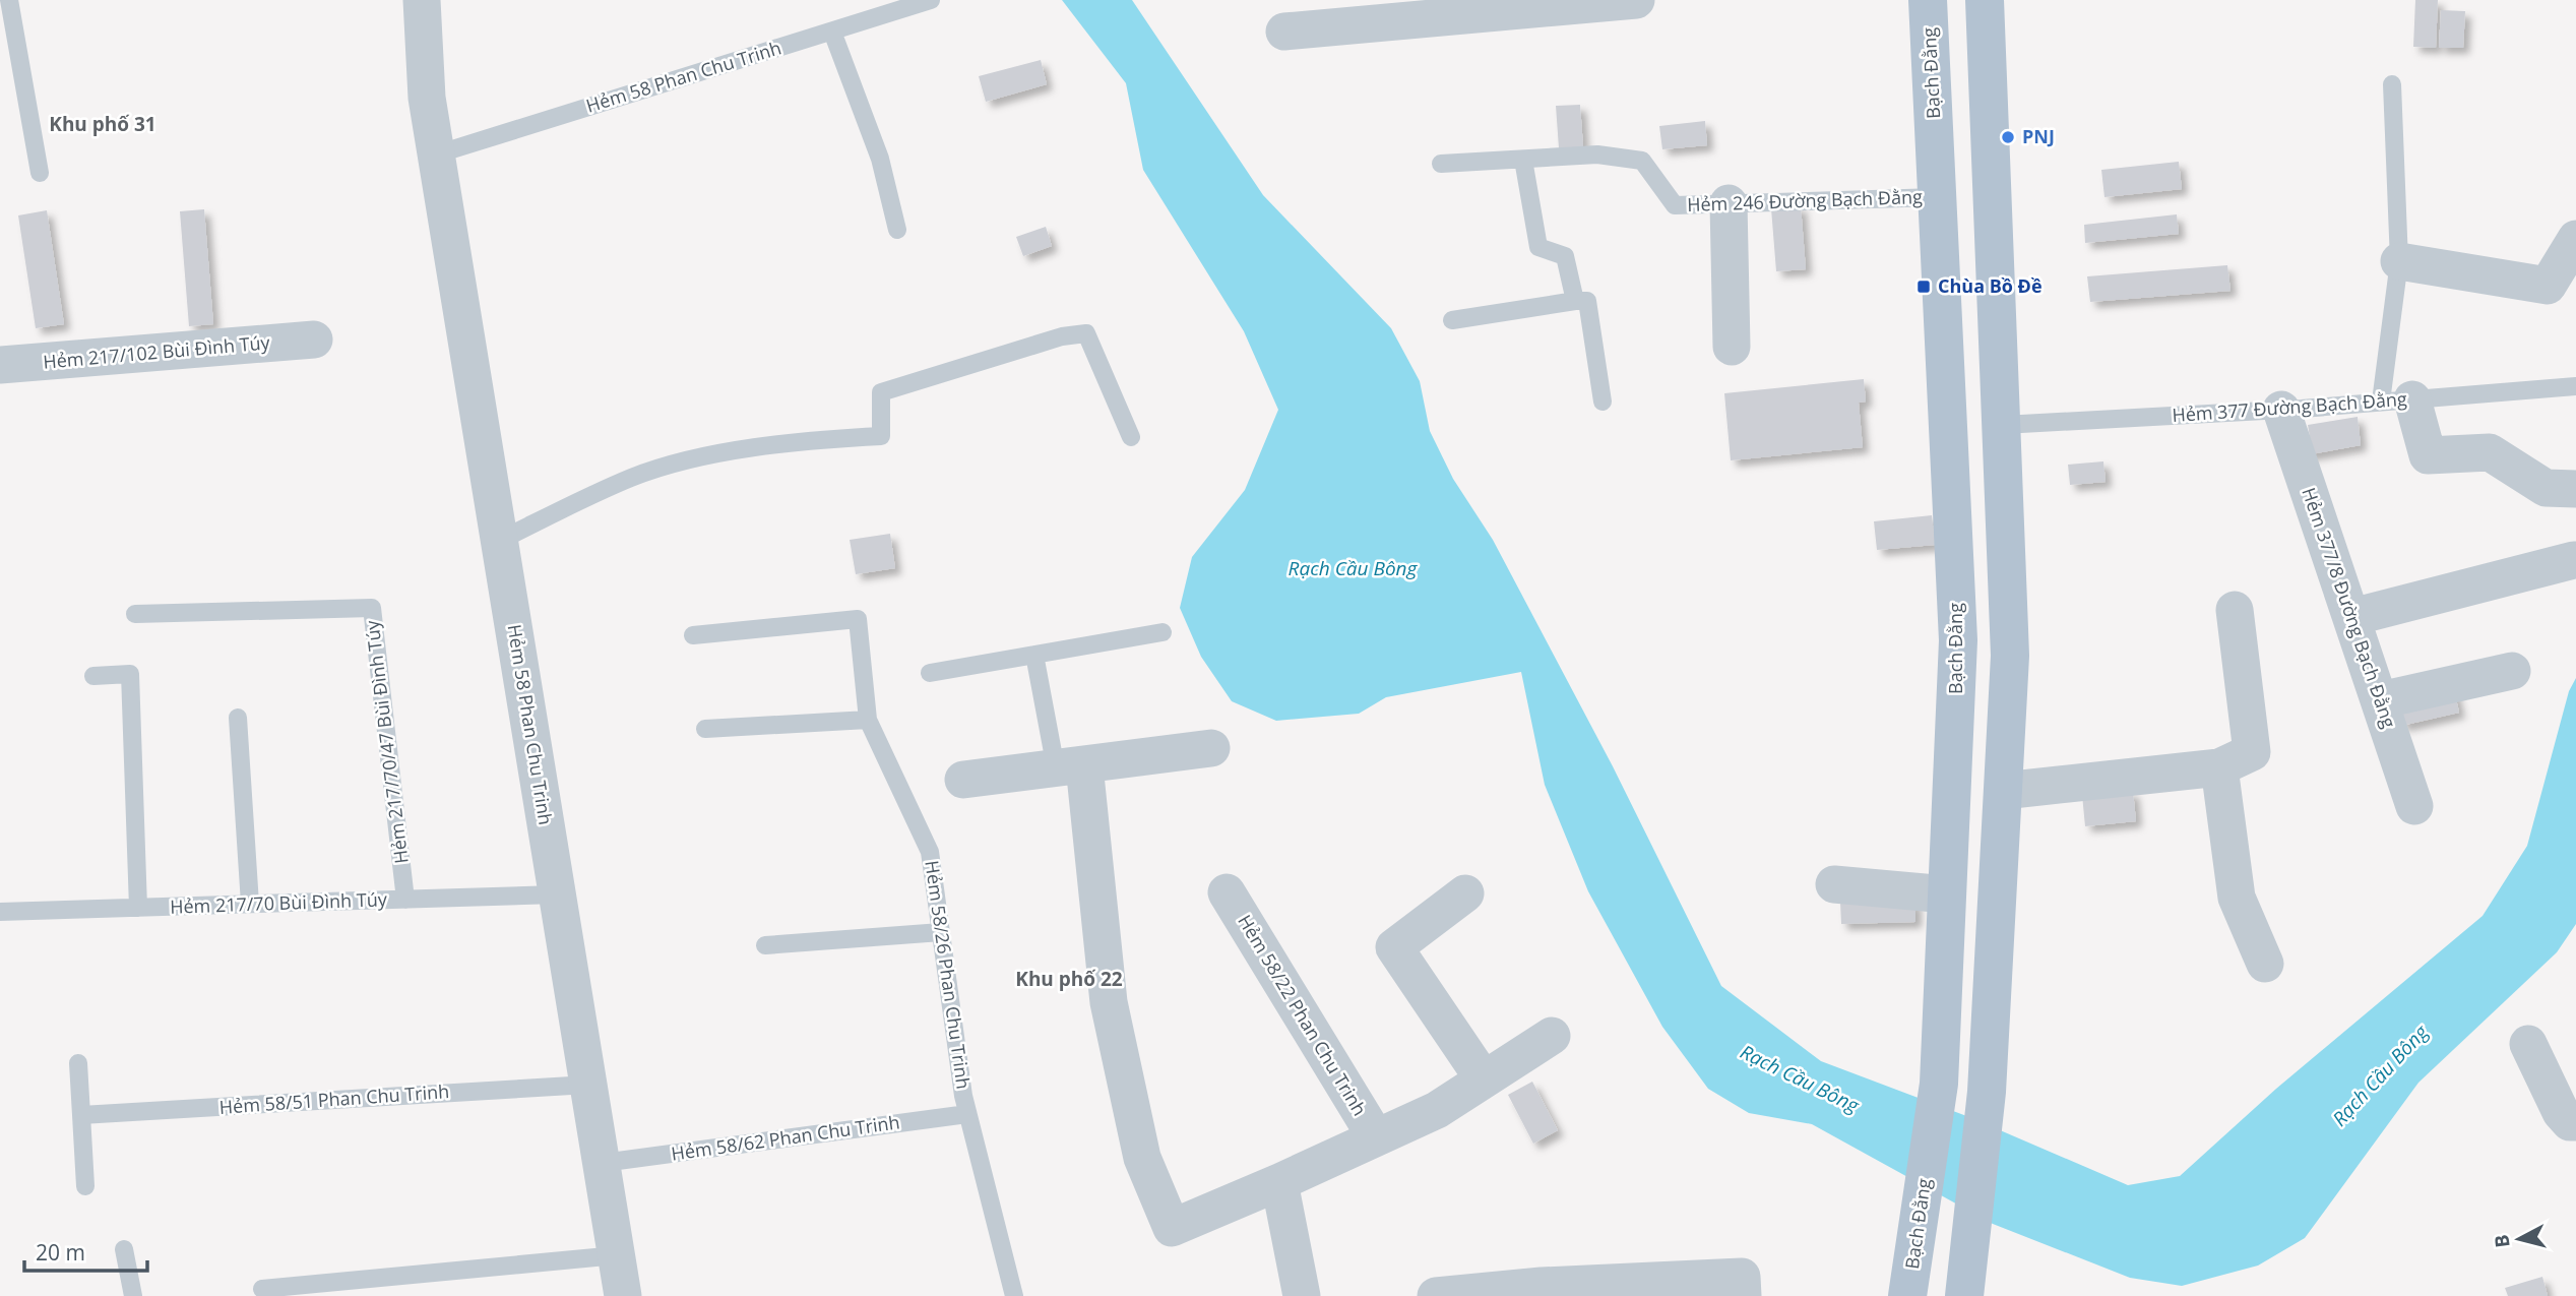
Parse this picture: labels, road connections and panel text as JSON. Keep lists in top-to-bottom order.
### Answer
{
  "streets": {
    "main road": ["Bạch Đằng"],
    "street": [
      "Hẻm 58 Phan Chu Trinh",
      "Hẻm 217/102 Bùi Đình Túy",
      "Hẻm 377/8 Đường Bạch Đằng",
      "Hẻm 58/22 Phan Chu Trinh"
    ],
    "lane": [
      "Hẻm 246 Đường Bạch Đằng",
      "Hẻm 377 Đường Bạch Đằng",
      "Hẻm 217/70/47 Bùi Đình Túy",
      "Hẻm 217/70 Bùi Đình Túy",
      "Hẻm 58/26 Phan Chu Trinh",
      "Hẻm 58/51 Phan Chu Trinh",
      "Hẻm 58/62 Phan Chu Trinh"
    ]
  },
  "crossings": [
    ["Bạch Đằng", "Hẻm 246 Đường Bạch Đằng"],
    ["Hẻm 58 Phan Chu Trinh", "Hẻm 217/70 Bùi Đình Túy"],
    ["Hẻm 58 Phan Chu Trinh", "Hẻm 58/51 Phan Chu Trinh"],
    ["Hẻm 58 Phan Chu Trinh", "Hẻm 58/62 Phan Chu Trinh"],
    ["Hẻm 377 Đường Bạch Đằng", "Hẻm 377/8 Đường Bạch Đằng"],
    ["Hẻm 217/70/47 Bùi Đình Túy", "Hẻm 217/70 Bùi Đình Túy"],
    ["Hẻm 58/26 Phan Chu Trinh", "Hẻm 58/62 Phan Chu Trinh"]
  ],
  "districts": ["Khu phố 31", "Khu phố 22"],
  "water": ["Rạch Cầu Bông"],
  "places": {
    "other": ["PNJ"],
    "transit": ["Chùa Bồ Đề"]
  },
  "scale_bar": "20 m",
  "north": "left"
}
